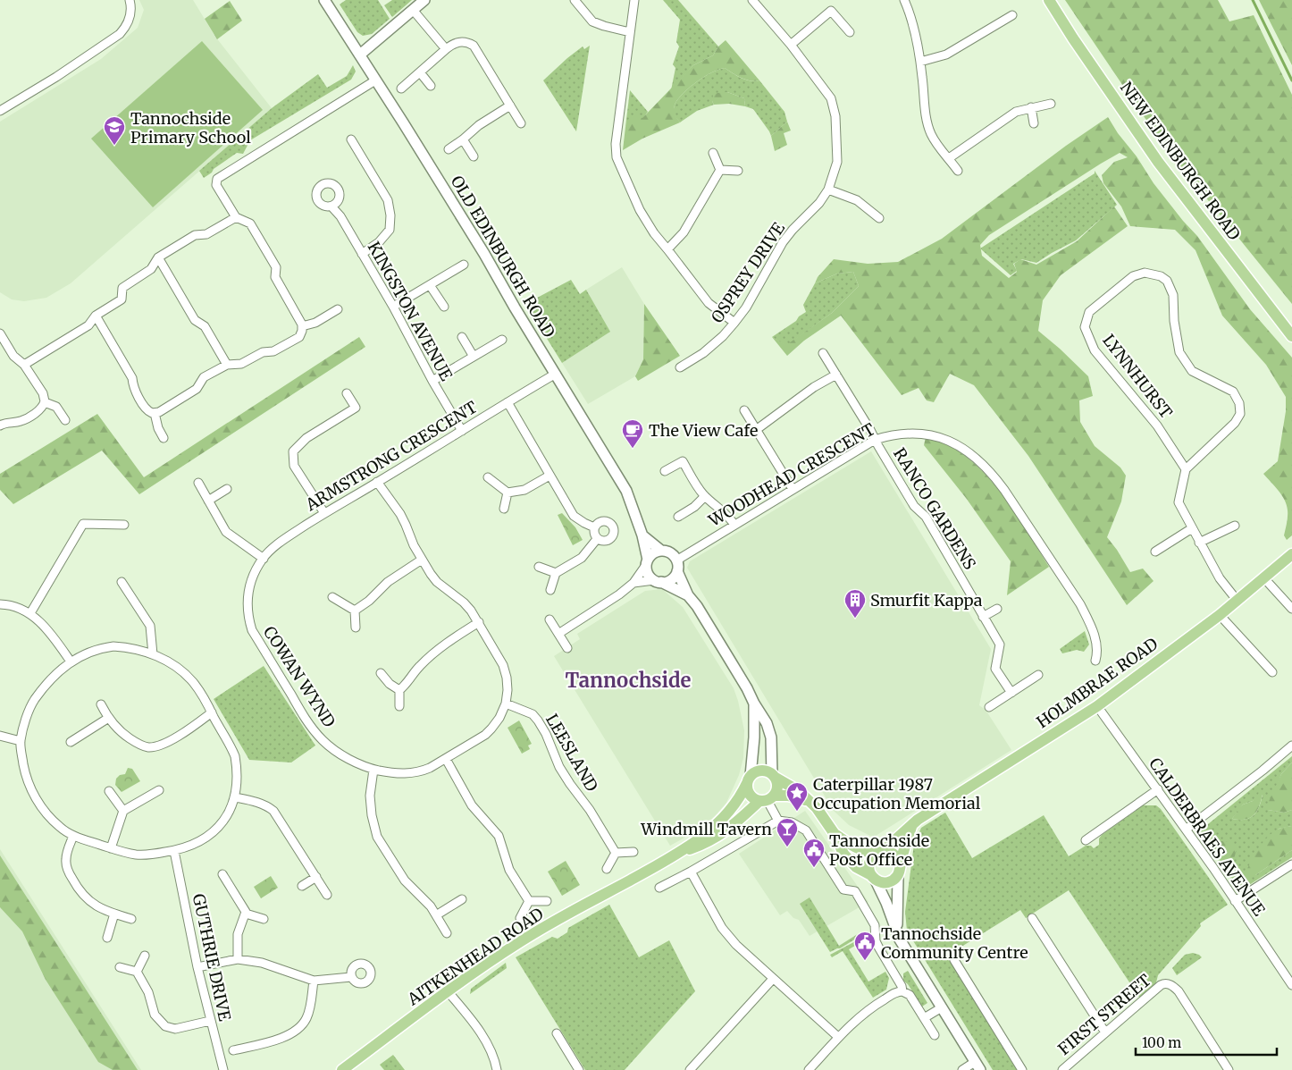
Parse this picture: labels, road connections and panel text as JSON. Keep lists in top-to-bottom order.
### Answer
{
  "streets": {
    "main road": [
      "NEW EDINBURGH ROAD",
      "OLD EDINBURGH ROAD",
      "HOLMBRAE ROAD",
      "AITKENHEAD ROAD"
    ],
    "street": [
      "OSPREY DRIVE",
      "KINGSTON AVENUE",
      "LYNNHURST",
      "ARMSTRONG CRESCENT",
      "WOODHEAD CRESCENT",
      "RANCO GARDENS",
      "COWAN WYND",
      "LEESLAND",
      "CALDERBRAES AVENUE",
      "GUTHRIE DRIVE",
      "FIRST STREET"
    ]
  },
  "crossings": [
    ["OLD EDINBURGH ROAD", "ARMSTRONG CRESCENT"],
    ["OLD EDINBURGH ROAD", "WOODHEAD CRESCENT"],
    ["KINGSTON AVENUE", "ARMSTRONG CRESCENT"],
    ["ARMSTRONG CRESCENT", "COWAN WYND"],
    ["WOODHEAD CRESCENT", "RANCO GARDENS"],
    ["COWAN WYND", "LEESLAND"],
    ["HOLMBRAE ROAD", "CALDERBRAES AVENUE"]
  ],
  "districts": ["Tannochside"],
  "places": {
    "school or university": ["Tannochside Primary School"],
    "cafe": ["The View Cafe"],
    "building": ["Smurfit Kappa"],
    "place": ["Caterpillar 1987 Occupation Memorial"],
    "bar": ["Windmill Tavern"],
    "public building": ["Tannochside Post Office", "Tannochside Community Centre"]
  },
  "scale_bar": "100 m"
}
